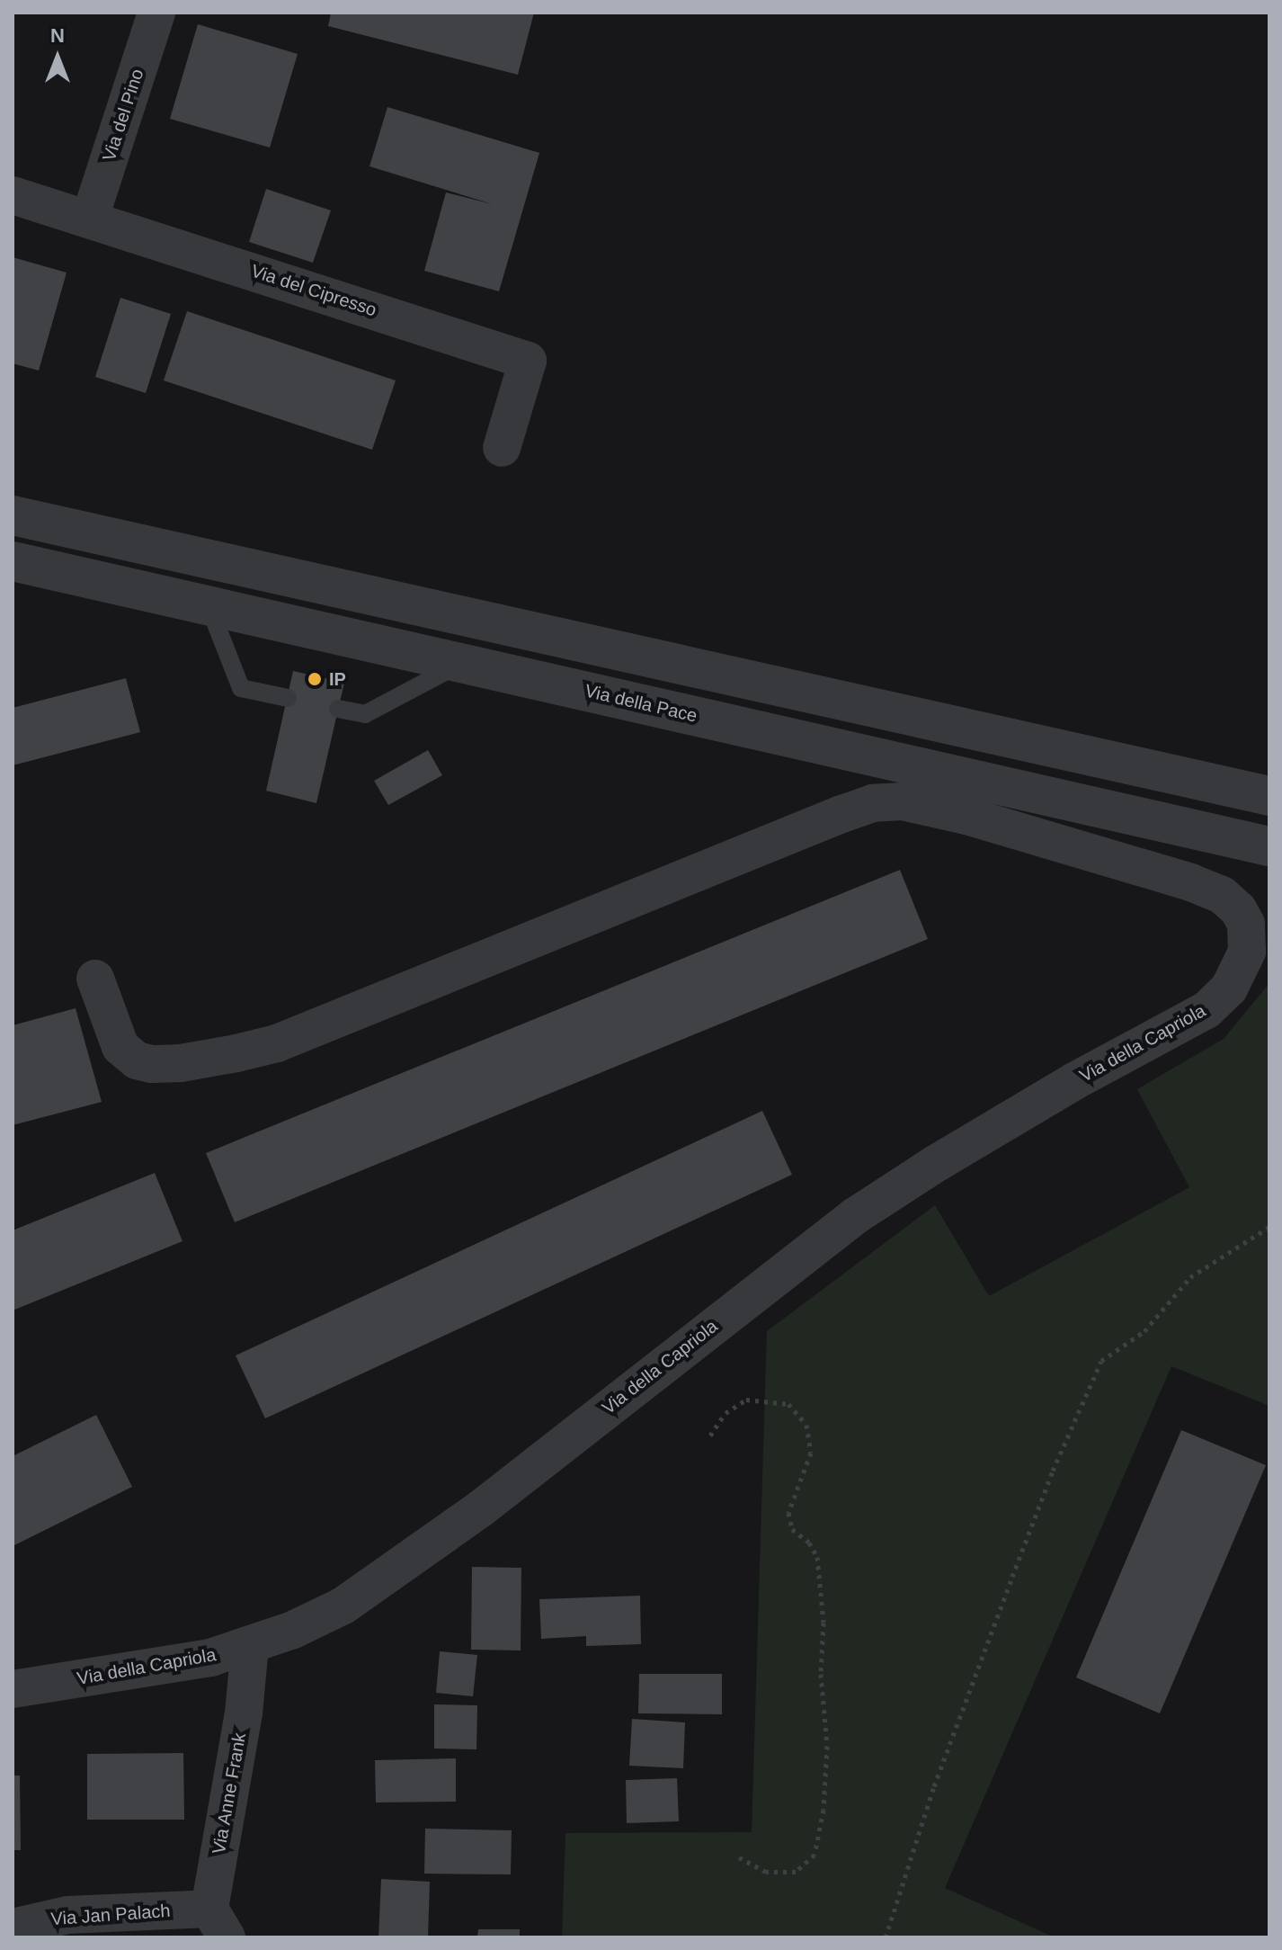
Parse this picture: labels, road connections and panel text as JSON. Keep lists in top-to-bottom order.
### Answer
{
  "streets": {
    "street": [
      "Via del Pino",
      "Via del Cipresso",
      "Via della Pace",
      "Via della Capriola",
      "Via Anne Frank",
      "Via Jan Palach"
    ]
  },
  "crossings": [
    ["Via del Pino", "Via del Cipresso"],
    ["Via della Capriola", "Via Anne Frank"],
    ["Via Anne Frank", "Via Jan Palach"]
  ],
  "places": ["IP"],
  "north": "top"
}
